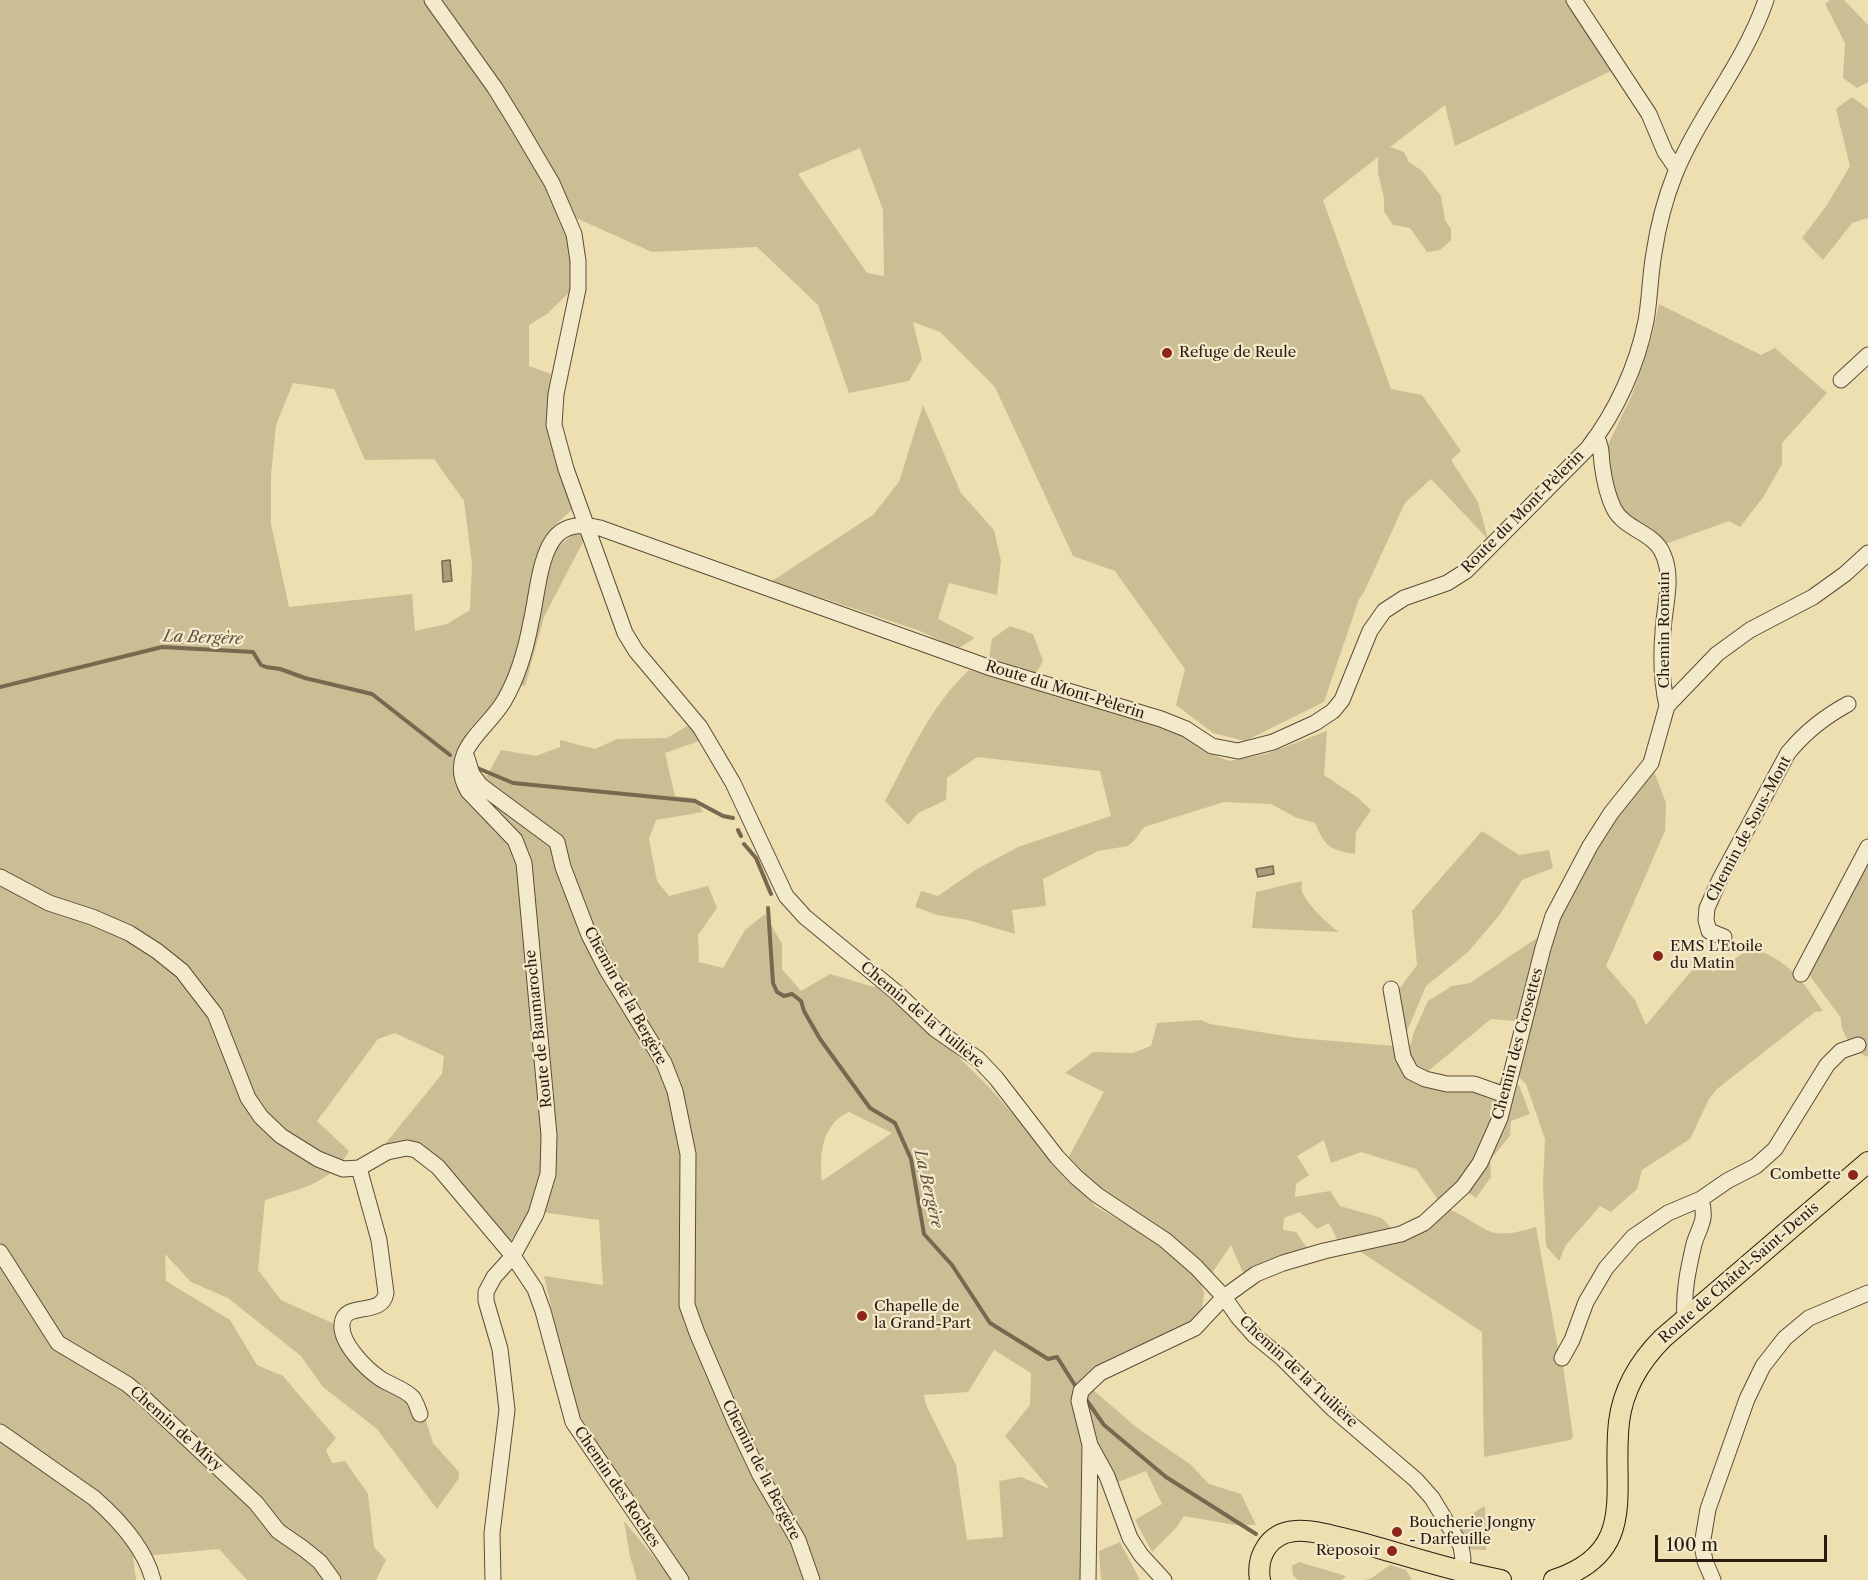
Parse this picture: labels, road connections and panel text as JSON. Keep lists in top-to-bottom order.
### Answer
{
  "streets": {
    "main road": ["Route de Châtel-Saint-Denis"],
    "street": [
      "Route du Mont-Pèlerin",
      "Chemin Romain",
      "Chemin de Sous-Mont",
      "Chemin de la Bergère",
      "Chemin de la Tuilière",
      "Route de Baumaroche",
      "Chemin des Crosettes",
      "Chemin de Mivy",
      "Chemin des Roches"
    ]
  },
  "crossings": [
    ["Route du Mont-Pèlerin", "Chemin Romain"],
    ["Route du Mont-Pèlerin", "Chemin de la Tuilière"],
    ["Chemin Romain", "Chemin des Crosettes"],
    ["Chemin de la Bergère", "Route de Baumaroche"],
    ["Chemin de la Tuilière", "Chemin des Crosettes"],
    ["Route de Baumaroche", "Chemin des Roches"]
  ],
  "water": ["La Bergère"],
  "places": [
    "Refuge de Reule",
    "EMS L'Etoile du Matin",
    "Combette",
    "Chapelle de la Grand-Part",
    "Boucherie Jongny - Darfeuille",
    "Reposoir"
  ],
  "scale_bar": "100 m"
}
